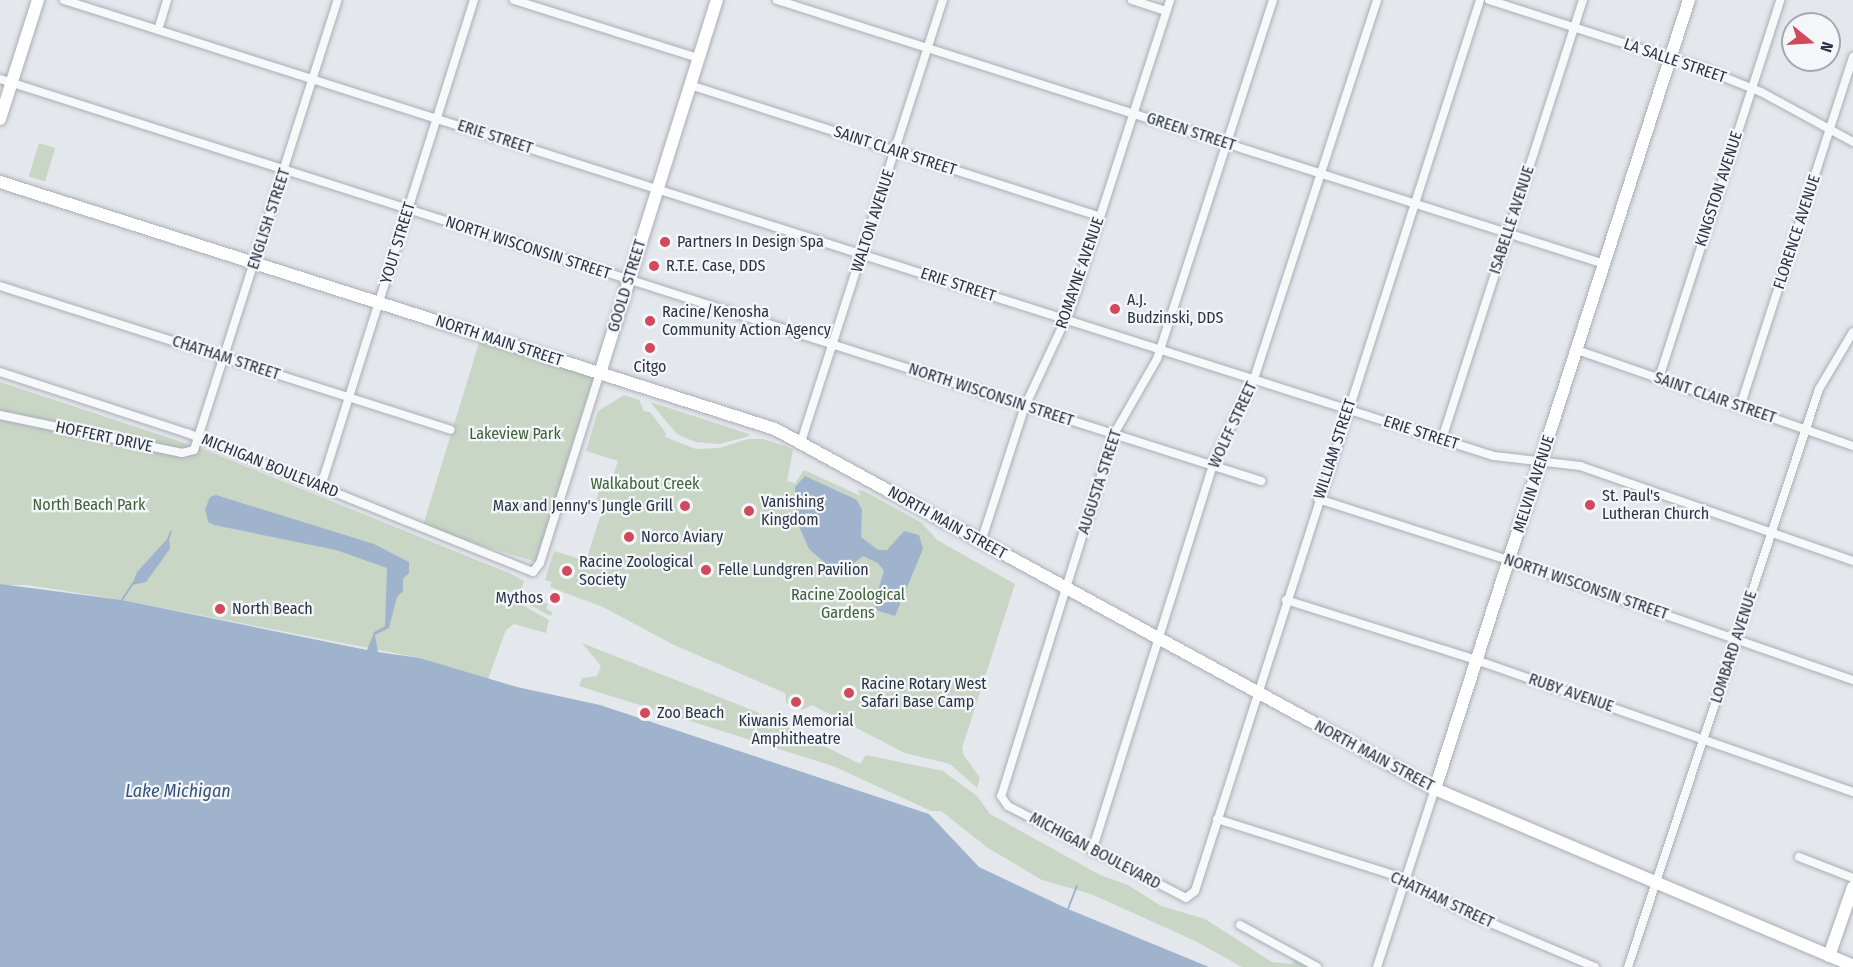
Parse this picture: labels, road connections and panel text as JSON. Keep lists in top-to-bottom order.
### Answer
{
  "streets": {
    "main road": ["GOOLD STREET", "NORTH MAIN STREET", "MELVIN AVENUE"],
    "street": [
      "LA SALLE STREET",
      "GREEN STREET",
      "ERIE STREET",
      "SAINT CLAIR STREET",
      "KINGSTON AVENUE",
      "ENGLISH STREET",
      "ISABELLE AVENUE",
      "WALTON AVENUE",
      "FLORENCE AVENUE",
      "YOUT STREET",
      "NORTH WISCONSIN STREET",
      "ROMAYNE AVENUE",
      "CHATHAM STREET",
      "WOLFF STREET",
      "HOFFERT DRIVE",
      "WILLIAM STREET",
      "MICHIGAN BOULEVARD",
      "AUGUSTA STREET",
      "LOMBARD AVENUE",
      "RUBY AVENUE"
    ]
  },
  "crossings": [
    ["LA SALLE STREET", "KINGSTON AVENUE"],
    ["LA SALLE STREET", "ISABELLE AVENUE"],
    ["LA SALLE STREET", "FLORENCE AVENUE"],
    ["LA SALLE STREET", "MELVIN AVENUE"],
    ["GREEN STREET", "ISABELLE AVENUE"],
    ["GREEN STREET", "WALTON AVENUE"],
    ["GREEN STREET", "ROMAYNE AVENUE"],
    ["GREEN STREET", "WOLFF STREET"],
    ["GREEN STREET", "WILLIAM STREET"],
    ["GREEN STREET", "AUGUSTA STREET"],
    ["GREEN STREET", "MELVIN AVENUE"],
    ["ERIE STREET", "ENGLISH STREET"],
    ["ERIE STREET", "ISABELLE AVENUE"],
    ["ERIE STREET", "WALTON AVENUE"],
    ["ERIE STREET", "YOUT STREET"],
    ["ERIE STREET", "ROMAYNE AVENUE"],
    ["ERIE STREET", "GOOLD STREET"],
    ["ERIE STREET", "WOLFF STREET"],
    ["ERIE STREET", "WILLIAM STREET"],
    ["ERIE STREET", "AUGUSTA STREET"],
    ["ERIE STREET", "MELVIN AVENUE"],
    ["ERIE STREET", "LOMBARD AVENUE"],
    ["SAINT CLAIR STREET", "KINGSTON AVENUE"],
    ["SAINT CLAIR STREET", "WALTON AVENUE"],
    ["SAINT CLAIR STREET", "FLORENCE AVENUE"],
    ["SAINT CLAIR STREET", "ROMAYNE AVENUE"],
    ["SAINT CLAIR STREET", "GOOLD STREET"],
    ["SAINT CLAIR STREET", "MELVIN AVENUE"],
    ["SAINT CLAIR STREET", "LOMBARD AVENUE"],
    ["ENGLISH STREET", "NORTH WISCONSIN STREET"],
    ["ENGLISH STREET", "NORTH MAIN STREET"],
    ["ENGLISH STREET", "CHATHAM STREET"],
    ["ENGLISH STREET", "HOFFERT DRIVE"],
    ["ENGLISH STREET", "MICHIGAN BOULEVARD"],
    ["WALTON AVENUE", "NORTH WISCONSIN STREET"],
    ["WALTON AVENUE", "NORTH MAIN STREET"],
    ["YOUT STREET", "NORTH WISCONSIN STREET"],
    ["YOUT STREET", "NORTH MAIN STREET"],
    ["YOUT STREET", "CHATHAM STREET"],
    ["YOUT STREET", "MICHIGAN BOULEVARD"],
    ["NORTH WISCONSIN STREET", "ROMAYNE AVENUE"],
    ["NORTH WISCONSIN STREET", "GOOLD STREET"],
    ["NORTH WISCONSIN STREET", "WOLFF STREET"],
    ["NORTH WISCONSIN STREET", "WILLIAM STREET"],
    ["NORTH WISCONSIN STREET", "AUGUSTA STREET"],
    ["NORTH WISCONSIN STREET", "MELVIN AVENUE"],
    ["NORTH WISCONSIN STREET", "LOMBARD AVENUE"],
    ["ROMAYNE AVENUE", "NORTH MAIN STREET"],
    ["GOOLD STREET", "NORTH MAIN STREET"],
    ["GOOLD STREET", "MICHIGAN BOULEVARD"],
    ["NORTH MAIN STREET", "WOLFF STREET"],
    ["NORTH MAIN STREET", "WILLIAM STREET"],
    ["NORTH MAIN STREET", "AUGUSTA STREET"],
    ["NORTH MAIN STREET", "MELVIN AVENUE"],
    ["NORTH MAIN STREET", "LOMBARD AVENUE"],
    ["CHATHAM STREET", "WILLIAM STREET"],
    ["CHATHAM STREET", "MELVIN AVENUE"],
    ["WOLFF STREET", "MICHIGAN BOULEVARD"],
    ["HOFFERT DRIVE", "MICHIGAN BOULEVARD"],
    ["WILLIAM STREET", "MICHIGAN BOULEVARD"],
    ["WILLIAM STREET", "RUBY AVENUE"],
    ["MICHIGAN BOULEVARD", "AUGUSTA STREET"],
    ["MELVIN AVENUE", "RUBY AVENUE"],
    ["LOMBARD AVENUE", "RUBY AVENUE"]
  ],
  "water": ["Lake Michigan"],
  "parks": [
    "Lakeview Park",
    "Walkabout Creek",
    "North Beach Park",
    "Racine Zoological Gardens"
  ],
  "places": [
    "Partners In Design Spa",
    "R.T.E. Case, DDS",
    "A.J. Budzinski, DDS",
    "Racine/Kenosha Community Action Agency",
    "Citgo",
    "St. Paul's Lutheran Church",
    "Max and Jenny's Jungle Grill",
    "Vanishing Kingdom",
    "Norco Aviary",
    "Felle Lundgren Pavilion",
    "Racine Zoological Society",
    "Mythos",
    "North Beach",
    "Racine Rotary West Safari Base Camp",
    "Kiwanis Memorial Amphitheatre",
    "Zoo Beach"
  ],
  "north": "right"
}
